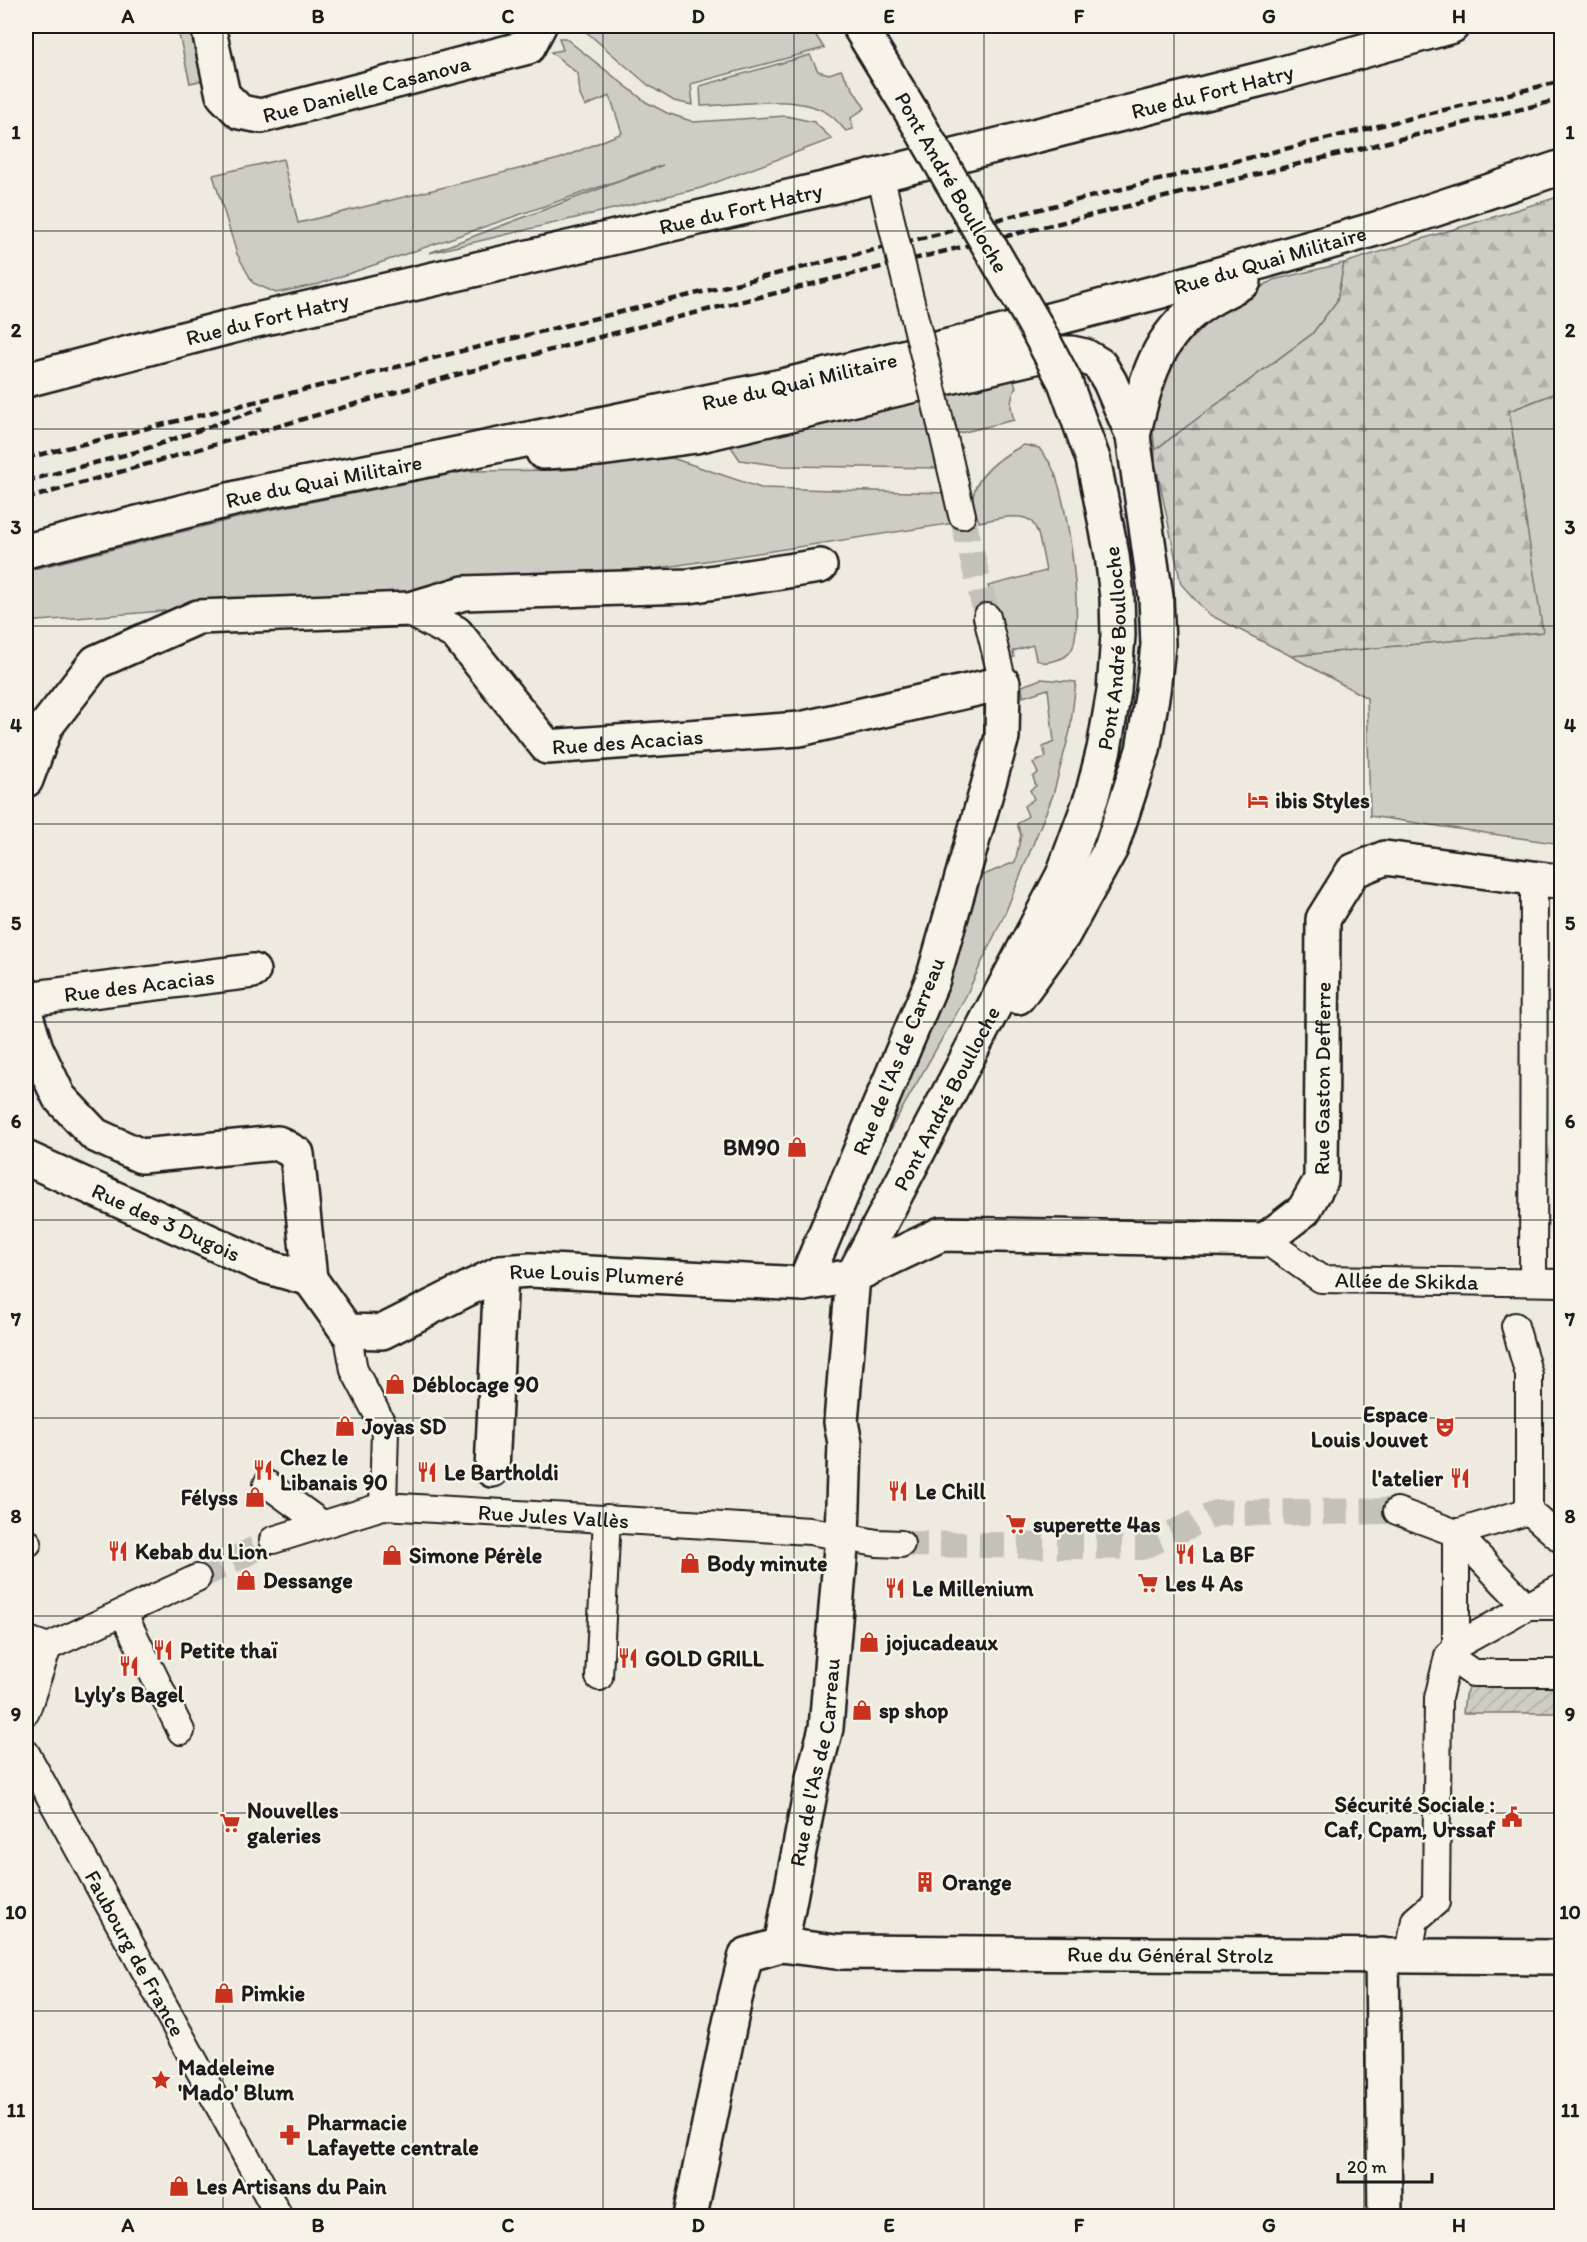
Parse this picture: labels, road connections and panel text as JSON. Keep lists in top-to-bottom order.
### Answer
{
  "streets": {
    "street": [
      "Rue Danielle Casanova",
      "Rue du Fort Hatry",
      "Pont André Boulloche",
      "Rue du Quai Militaire",
      "Rue des Acacias",
      "Rue de l'As de Carreau",
      "Rue Gaston Defferre",
      "Rue des 3 Dugois",
      "Rue Louis Plumeré",
      "Allée de Skikda",
      "Rue Jules Vallès",
      "Faubourg de France",
      "Rue du Général Strolz"
    ]
  },
  "crossings": [
    ["Pont André Boulloche", "Rue de l'As de Carreau"],
    ["Pont André Boulloche", "Rue Louis Plumeré"],
    ["Rue des Acacias", "Rue de l'As de Carreau"],
    ["Rue de l'As de Carreau", "Rue Louis Plumeré"],
    ["Rue de l'As de Carreau", "Rue Jules Vallès"],
    ["Rue de l'As de Carreau", "Rue du Général Strolz"],
    ["Rue Gaston Defferre", "Allée de Skikda"]
  ],
  "places": {
    "hotel": ["ibis Styles"],
    "shop": [
      "BM90",
      "Déblocage 90",
      "Joyas SD",
      "Félyss",
      "Simone Pérèle",
      "Body minute",
      "Dessange",
      "jojucadeaux",
      "sp shop",
      "Pimkie",
      "Les Artisans du Pain"
    ],
    "theatre": ["Espace Louis Jouvet"],
    "restaurant": [
      "Chez le Libanais 90",
      "Le Bartholdi",
      "l'atelier",
      "Le Chill",
      "Kebab du Lion",
      "La BF",
      "Le Millenium",
      "Petite thaï",
      "GOLD GRILL",
      "Lyly’s Bagel"
    ],
    "supermarket": ["superette 4as", "Les 4 As", "Nouvelles galeries"],
    "public building": ["Sécurité Sociale : Caf, Cpam, Urssaf"],
    "building": ["Orange"],
    "place": ["Madeleine 'Mado' Blum"],
    "pharmacy": ["Pharmacie Lafayette centrale"]
  },
  "scale_bar": "20 m",
  "grid": {
    "columns": [
      "A",
      "B",
      "C",
      "D",
      "E",
      "F",
      "G",
      "H"
    ],
    "rows": [
      "1",
      "2",
      "3",
      "4",
      "5",
      "6",
      "7",
      "8",
      "9",
      "10",
      "11"
    ]
  }
}
